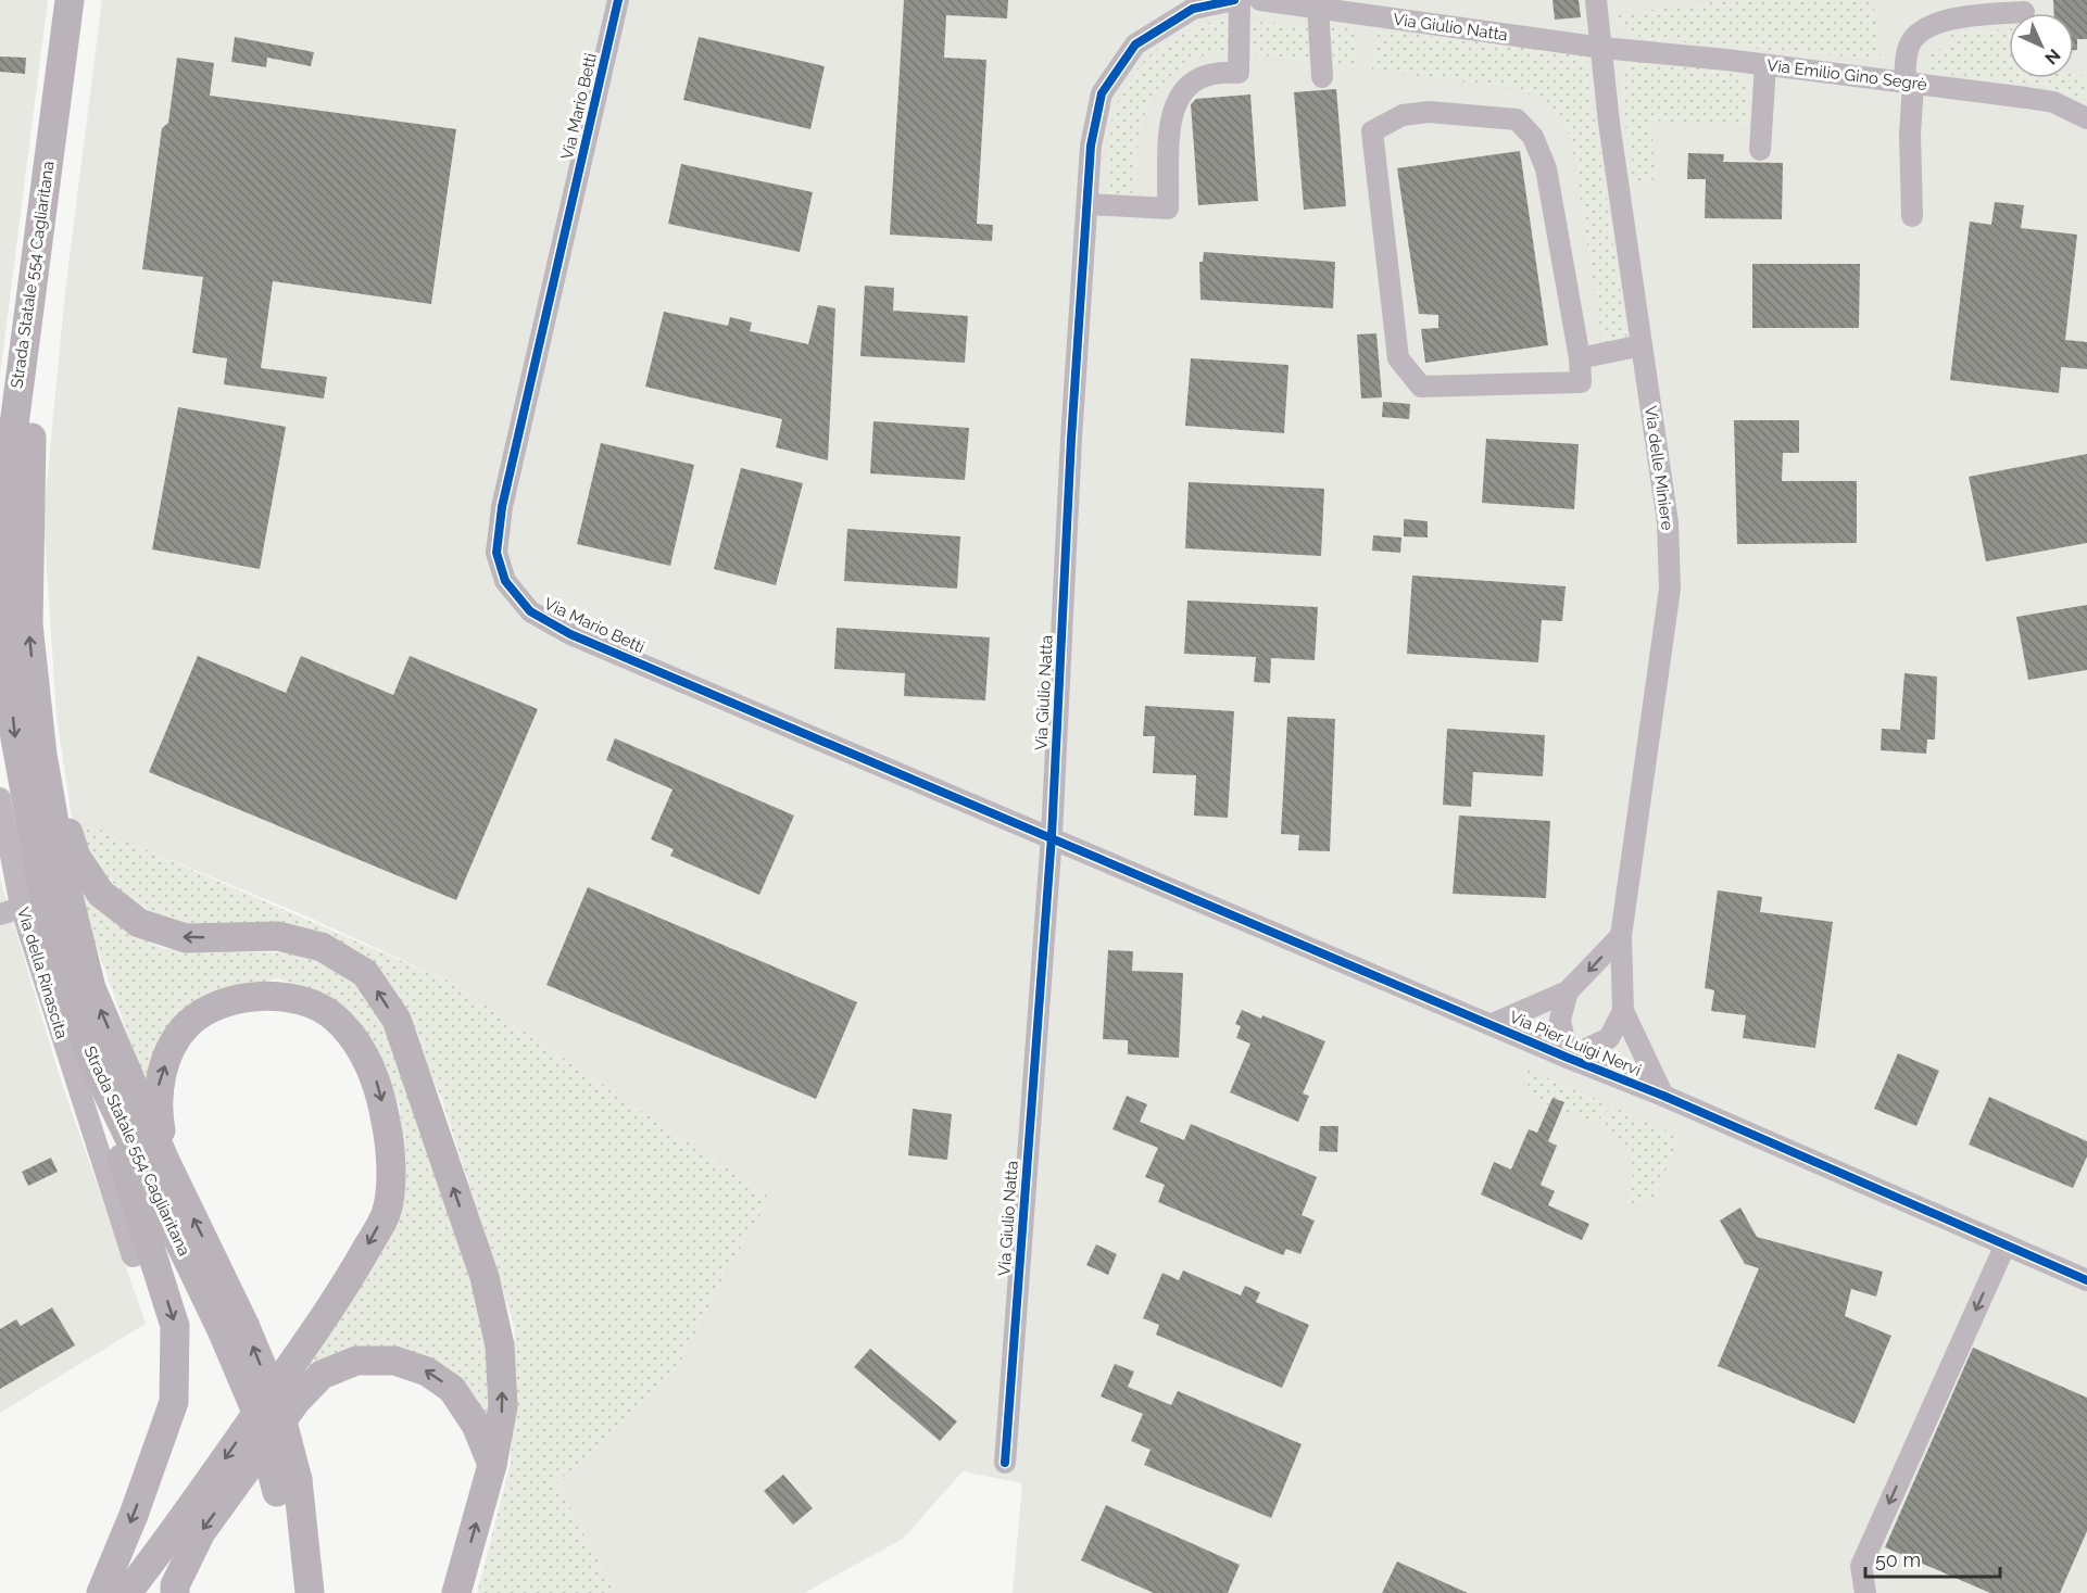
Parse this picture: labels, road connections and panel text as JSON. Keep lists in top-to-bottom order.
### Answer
{
  "streets": {
    "highway": ["Strada Statale 554 Cagliaritana"],
    "street": [
      "Via Giulio Natta",
      "Via Emilio Gino Segrè",
      "Via Mario Betti",
      "Via delle Miniere",
      "Via della Rinascita",
      "Via Pier Luigi Nervi"
    ]
  },
  "crossings": [
    ["Via Giulio Natta", "Via Emilio Gino Segrè"],
    ["Via Giulio Natta", "Via Mario Betti"],
    ["Via Giulio Natta", "Via delle Miniere"],
    ["Via Giulio Natta", "Via Pier Luigi Nervi"],
    ["Via Emilio Gino Segrè", "Via delle Miniere"],
    ["Via Mario Betti", "Via Pier Luigi Nervi"],
    ["Strada Statale 554 Cagliaritana", "Via della Rinascita"],
    ["Via delle Miniere", "Via Pier Luigi Nervi"]
  ],
  "scale_bar": "50 m",
  "north": "bottom right"
}
